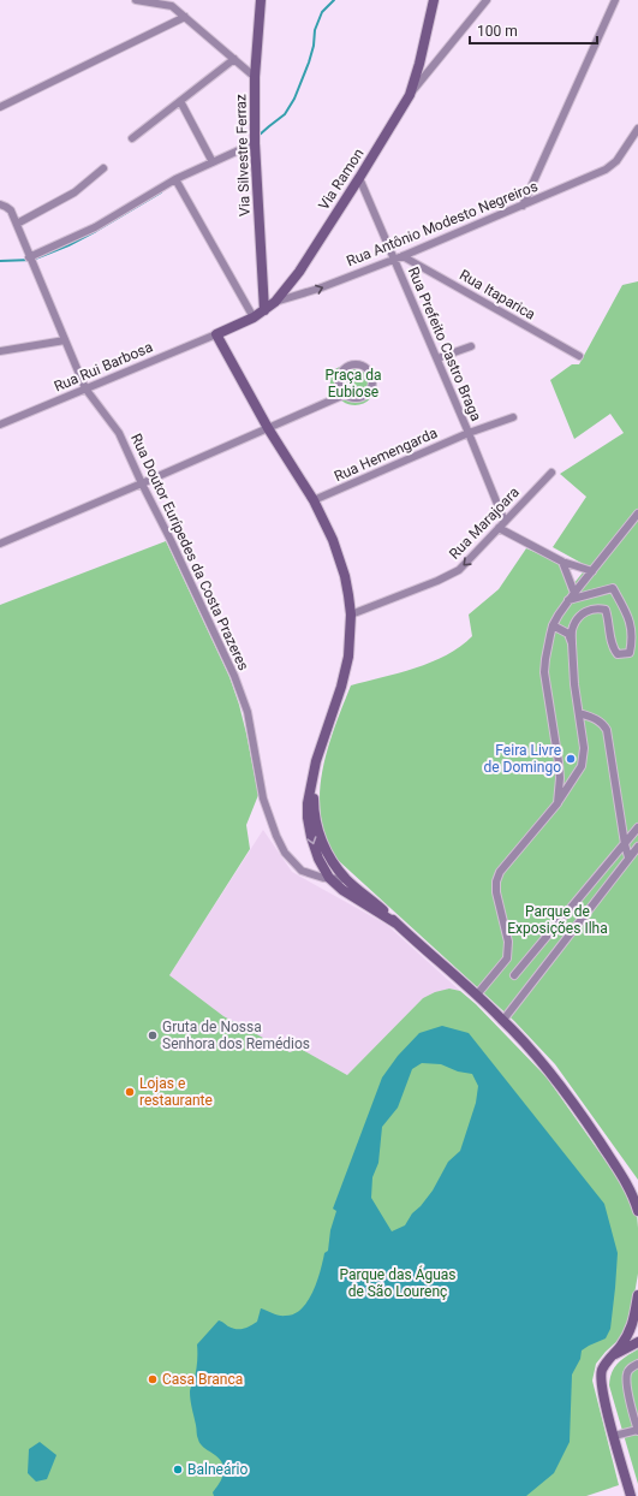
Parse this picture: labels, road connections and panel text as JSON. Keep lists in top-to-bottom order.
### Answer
{
  "streets": {
    "main road": ["Via Silvestre Ferraz", "Via Ramon"],
    "street": [
      "Rua Antônio Modesto Negreiros",
      "Rua Itaparica",
      "Rua Prefeito Castro Braga",
      "Rua Rui Barbosa",
      "Rua Hemengarda",
      "Rua Marajoara",
      "Rua Doutor Eurípedes da Costa Prazeres"
    ]
  },
  "crossings": [
    ["Via Silvestre Ferraz", "Via Ramon"],
    ["Via Ramon", "Rua Antônio Modesto Negreiros"],
    ["Via Ramon", "Rua Prefeito Castro Braga"],
    ["Via Ramon", "Rua Rui Barbosa"],
    ["Rua Antônio Modesto Negreiros", "Rua Itaparica"],
    ["Rua Antônio Modesto Negreiros", "Rua Prefeito Castro Braga"],
    ["Rua Prefeito Castro Braga", "Rua Hemengarda"],
    ["Rua Prefeito Castro Braga", "Rua Marajoara"],
    ["Rua Rui Barbosa", "Rua Doutor Eurípedes da Costa Prazeres"]
  ],
  "one_way": ["Rua Marajoara"],
  "parks": ["Praça da Eubiose", "Parque de Exposições Ilha", "Parque das Águas de São Lourenç"],
  "places": [
    "Feira Livre de Domingo",
    "Gruta de Nossa Senhora dos Remédios",
    "Lojas e restaurante",
    "Casa Branca",
    "Balneário"
  ],
  "scale_bar": "100 m"
}
